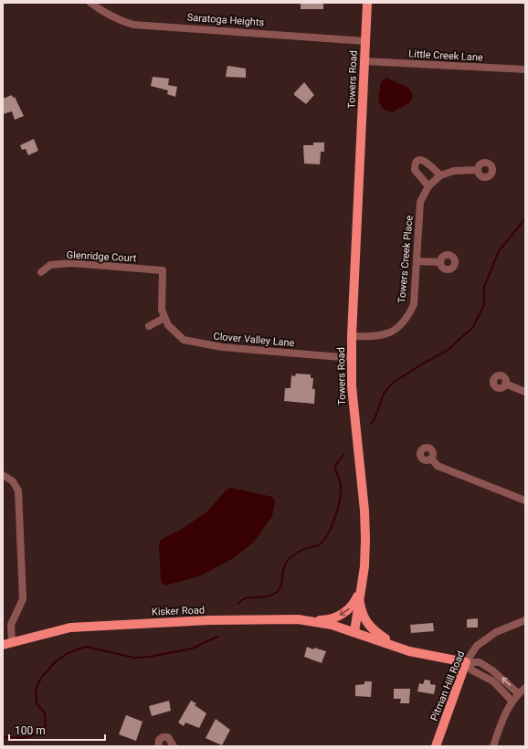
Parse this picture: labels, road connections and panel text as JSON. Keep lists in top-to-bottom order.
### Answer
{
  "streets": {
    "main road": ["Towers Road", "Kisker Road", "Pitman Hill Road"],
    "street": [
      "Saratoga Heights",
      "Little Creek Lane",
      "Glenridge Court",
      "Towers Creek Place",
      "Clover Valley Lane"
    ]
  },
  "crossings": [
    ["Saratoga Heights", "Towers Road"],
    ["Little Creek Lane", "Towers Road"],
    ["Towers Road", "Towers Creek Place"],
    ["Towers Road", "Clover Valley Lane"],
    ["Towers Road", "Kisker Road"],
    ["Glenridge Court", "Clover Valley Lane"]
  ],
  "scale_bar": "100 m"
}
